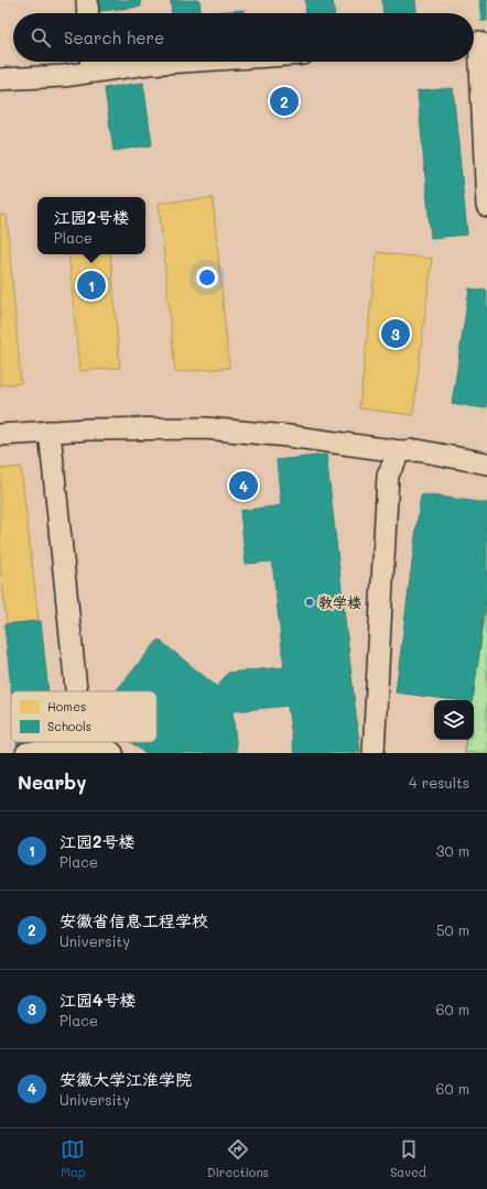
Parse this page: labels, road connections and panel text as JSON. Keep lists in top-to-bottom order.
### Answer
{
  "places": ["教学楼"],
  "legend": ["Homes", "Schools"],
  "page": {
    "search": "Search here",
    "pins": [
      "2",
      "1",
      "3",
      "4"
    ],
    "popup": ["江园2号楼", "Place"],
    "heading": ["Nearby", "4 results"],
    "list": [
      {
        "mark": "1",
        "name": "江园2号楼",
        "note": "Place",
        "value": "30 m"
      },
      {
        "mark": "2",
        "name": "安徽省信息工程学校",
        "note": "University",
        "value": "50 m"
      },
      {
        "mark": "3",
        "name": "江园4号楼",
        "note": "Place",
        "value": "60 m"
      },
      {
        "mark": "4",
        "name": "安徽大学江淮学院",
        "note": "University",
        "value": "60 m"
      }
    ],
    "nav": ["Map", "Directions", "Saved"]
  }
}
